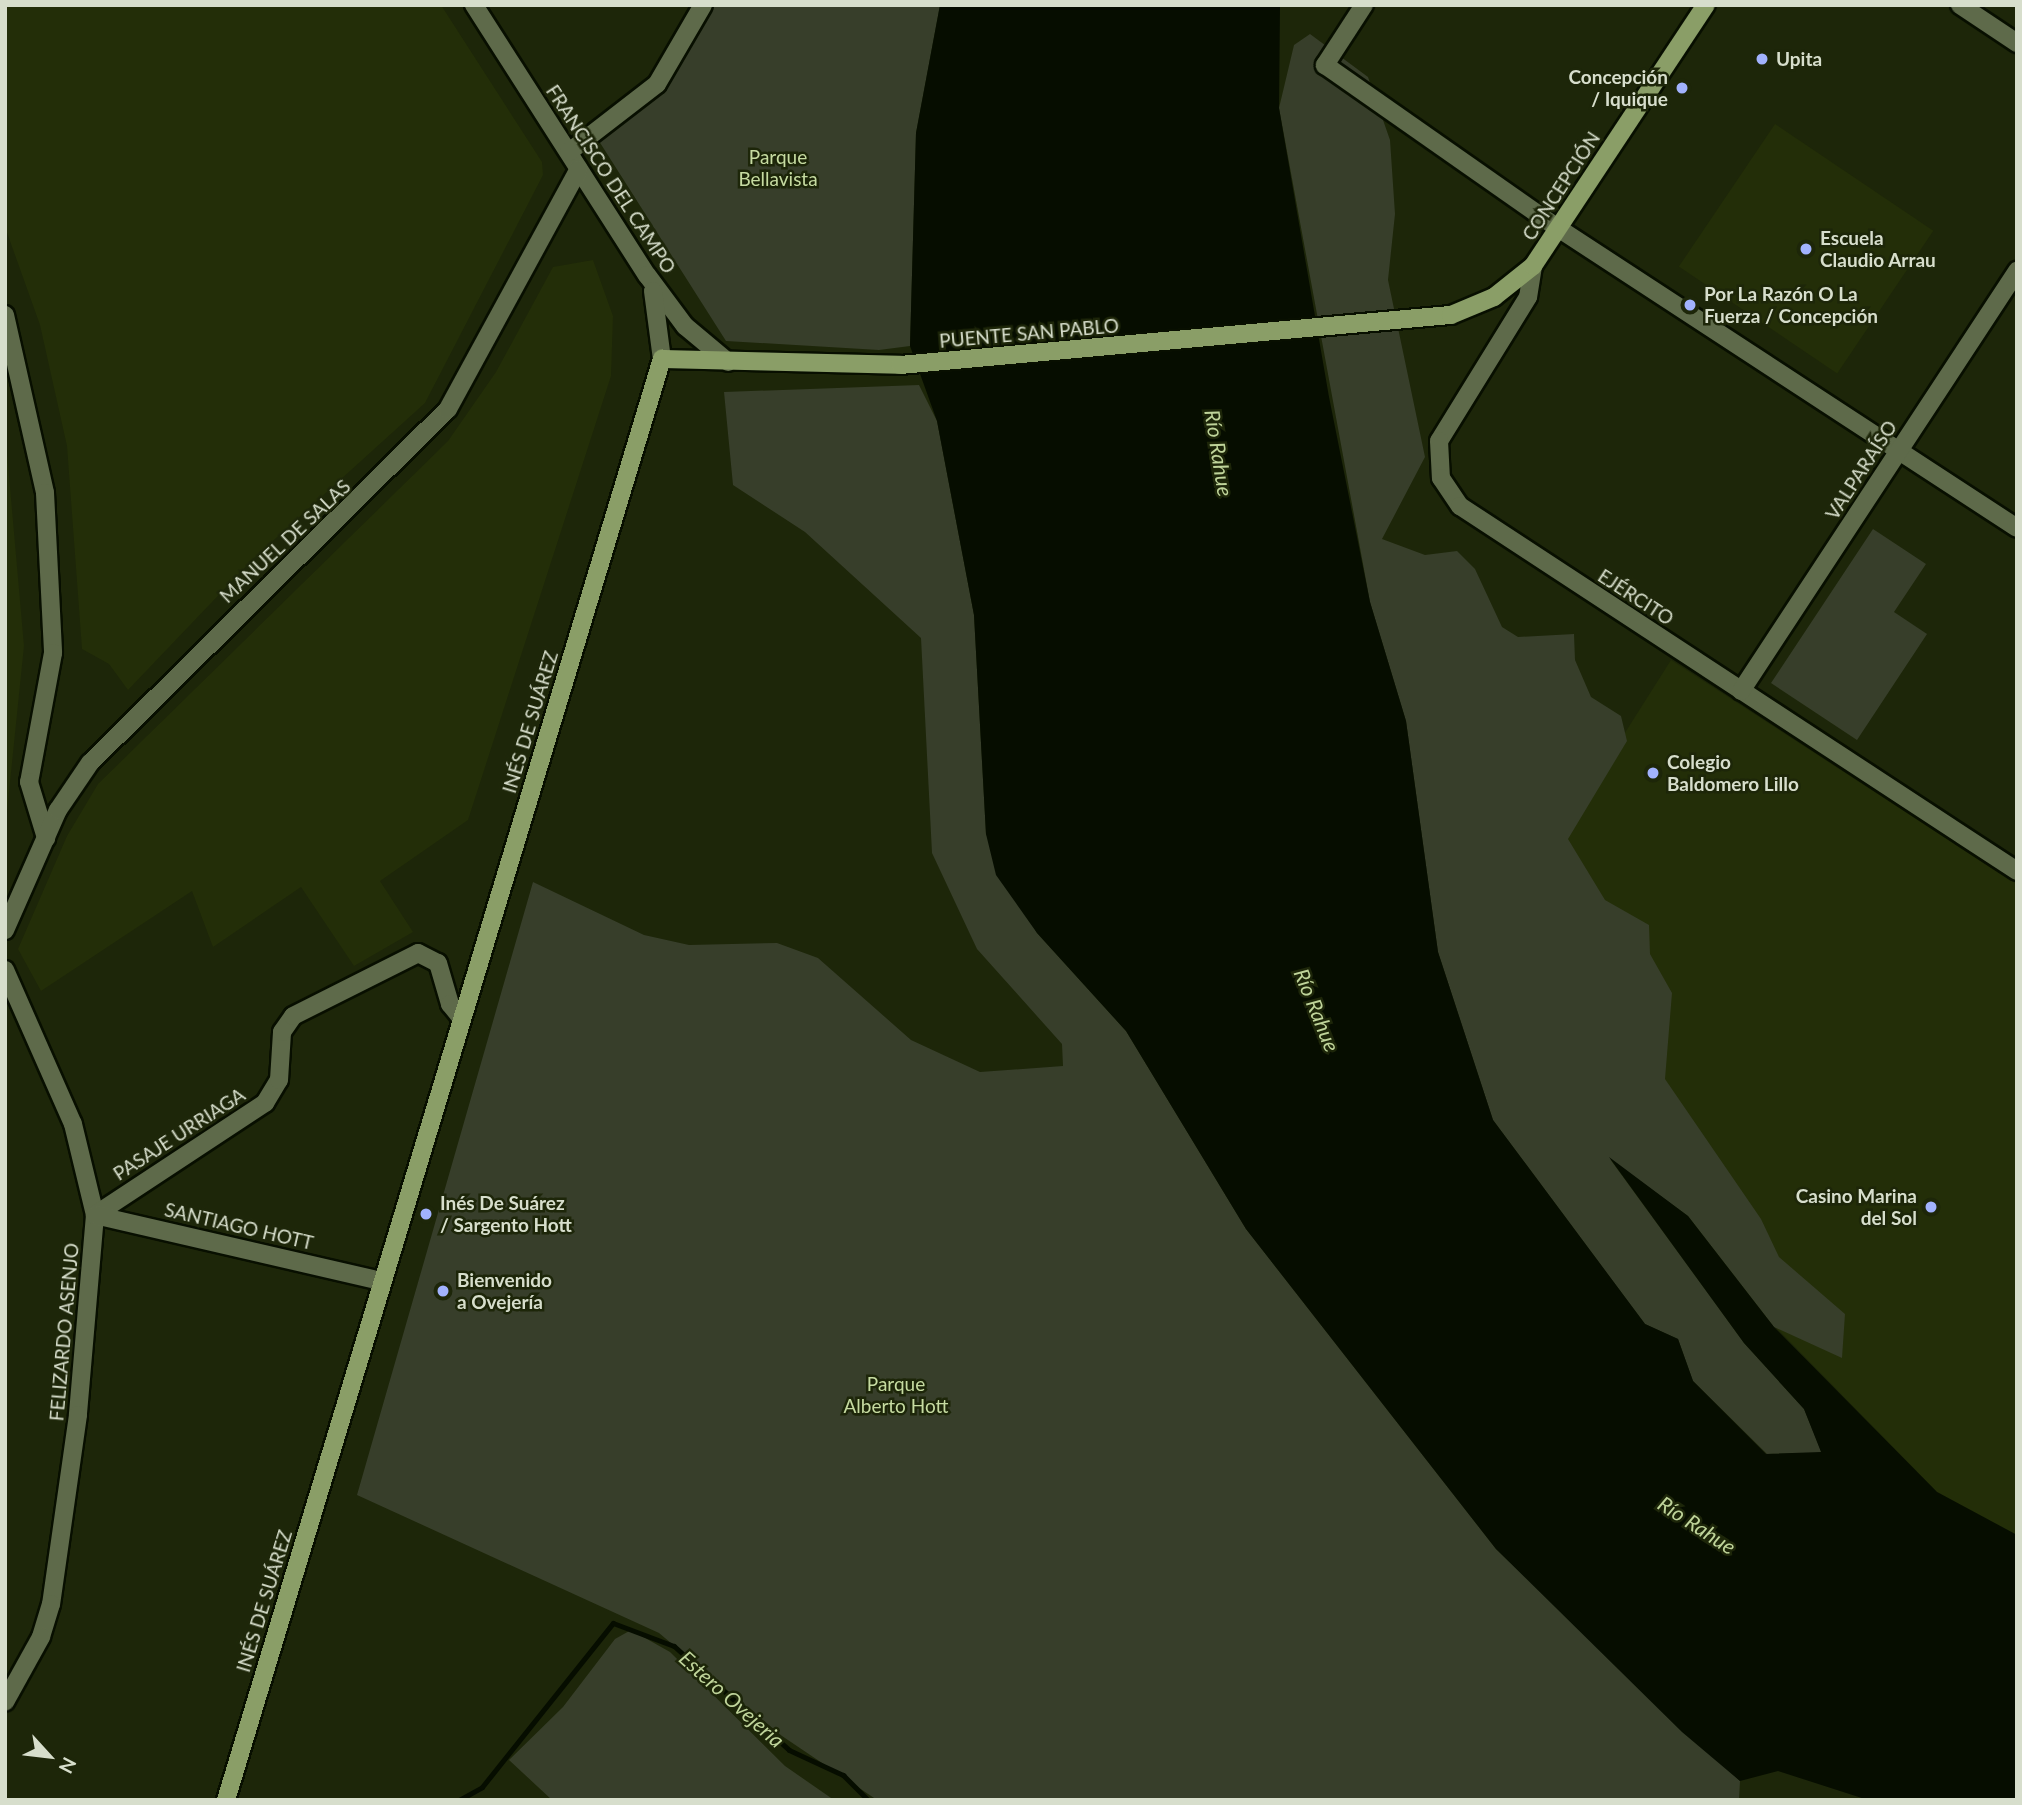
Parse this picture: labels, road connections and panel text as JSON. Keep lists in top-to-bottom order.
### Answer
{
  "streets": {
    "main road": ["CONCEPCIÓN", "PUENTE SAN PABLO", "INÉS DE SUÁREZ"],
    "street": [
      "FRANCISCO DEL CAMPO",
      "VALPARAÍSO",
      "MANUEL DE SALAS",
      "EJÉRCITO",
      "PASAJE URRIAGA",
      "SANTIAGO HOTT",
      "FELIZARDO ASENJO"
    ]
  },
  "crossings": [
    ["FRANCISCO DEL CAMPO", "PUENTE SAN PABLO"],
    ["FRANCISCO DEL CAMPO", "MANUEL DE SALAS"],
    ["FRANCISCO DEL CAMPO", "INÉS DE SUÁREZ"],
    ["CONCEPCIÓN", "PUENTE SAN PABLO"],
    ["CONCEPCIÓN", "EJÉRCITO"],
    ["PUENTE SAN PABLO", "INÉS DE SUÁREZ"],
    ["VALPARAÍSO", "EJÉRCITO"],
    ["INÉS DE SUÁREZ", "PASAJE URRIAGA"],
    ["INÉS DE SUÁREZ", "SANTIAGO HOTT"],
    ["PASAJE URRIAGA", "SANTIAGO HOTT"],
    ["PASAJE URRIAGA", "FELIZARDO ASENJO"],
    ["SANTIAGO HOTT", "FELIZARDO ASENJO"]
  ],
  "water": ["Río Rahue", "Estero Ovejeria"],
  "parks": ["Parque Bellavista", "Parque Alberto Hott"],
  "places": [
    "Upita",
    "Concepción / Iquique",
    "Escuela Claudio Arrau",
    "Por La Razón O La Fuerza / Concepción",
    "Colegio Baldomero Lillo",
    "Casino Marina del Sol",
    "Inés De Suárez / Sargento Hott",
    "Bienvenido a Ovejería"
  ],
  "north": "bottom right"
}
